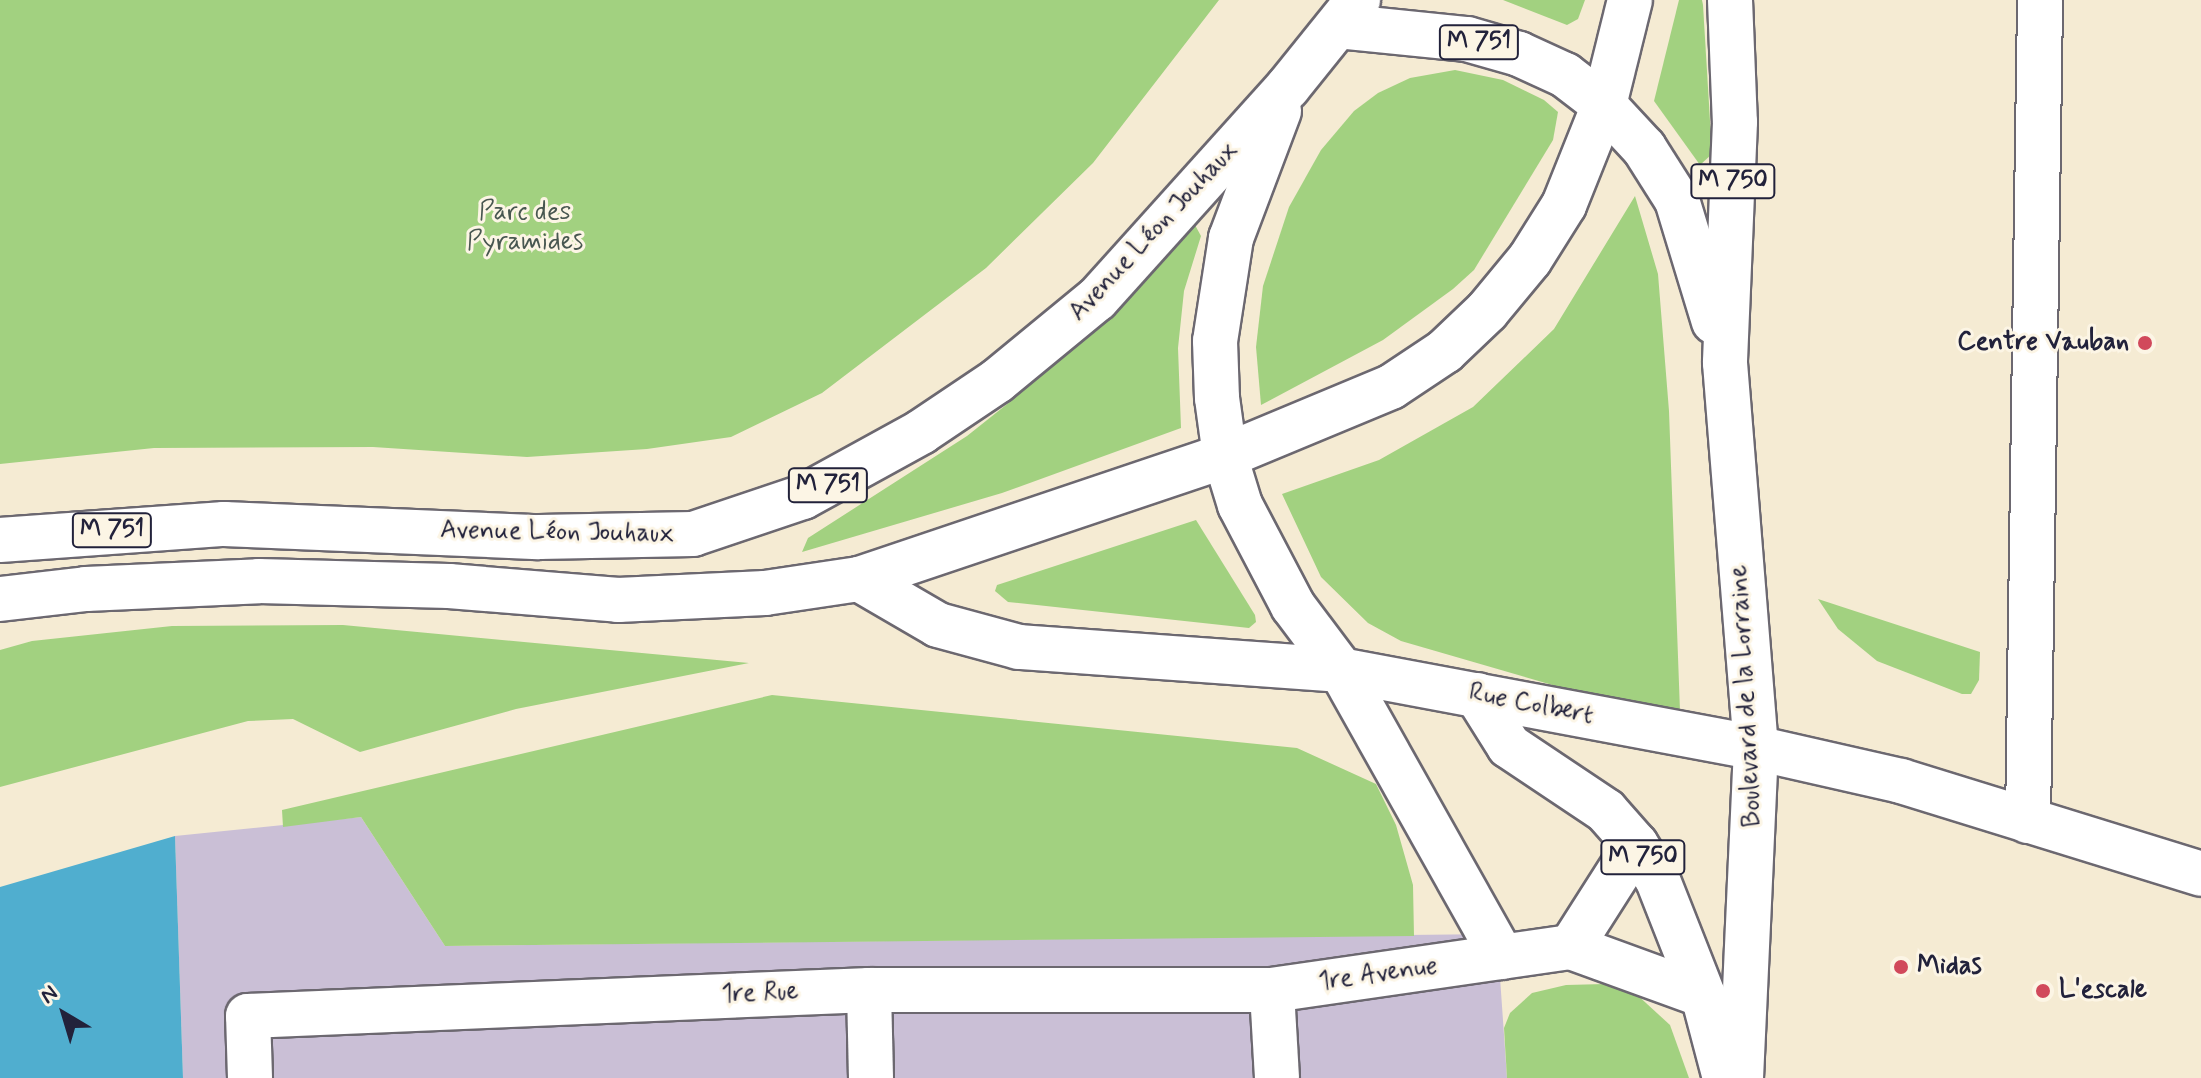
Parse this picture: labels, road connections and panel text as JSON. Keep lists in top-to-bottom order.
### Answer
{
  "streets": {
    "main road": [
      "M 751",
      "M 750",
      "Avenue Léon Jouhaux",
      "Boulevard de la Lorraine",
      "Rue Colbert",
      "1re Avenue",
      "1re Rue"
    ]
  },
  "crossings": [
    ["M 750", "Rue Colbert"],
    ["Avenue Léon Jouhaux", "Boulevard de la Lorraine"],
    ["Avenue Léon Jouhaux", "Rue Colbert"],
    ["Avenue Léon Jouhaux", "1re Avenue"],
    ["Boulevard de la Lorraine", "Rue Colbert"],
    ["1re Avenue", "1re Rue"]
  ],
  "parks": ["Parc des Pyramides"],
  "places": ["Centre Vauban", "Midas", "L'escale"],
  "north": "top left"
}
